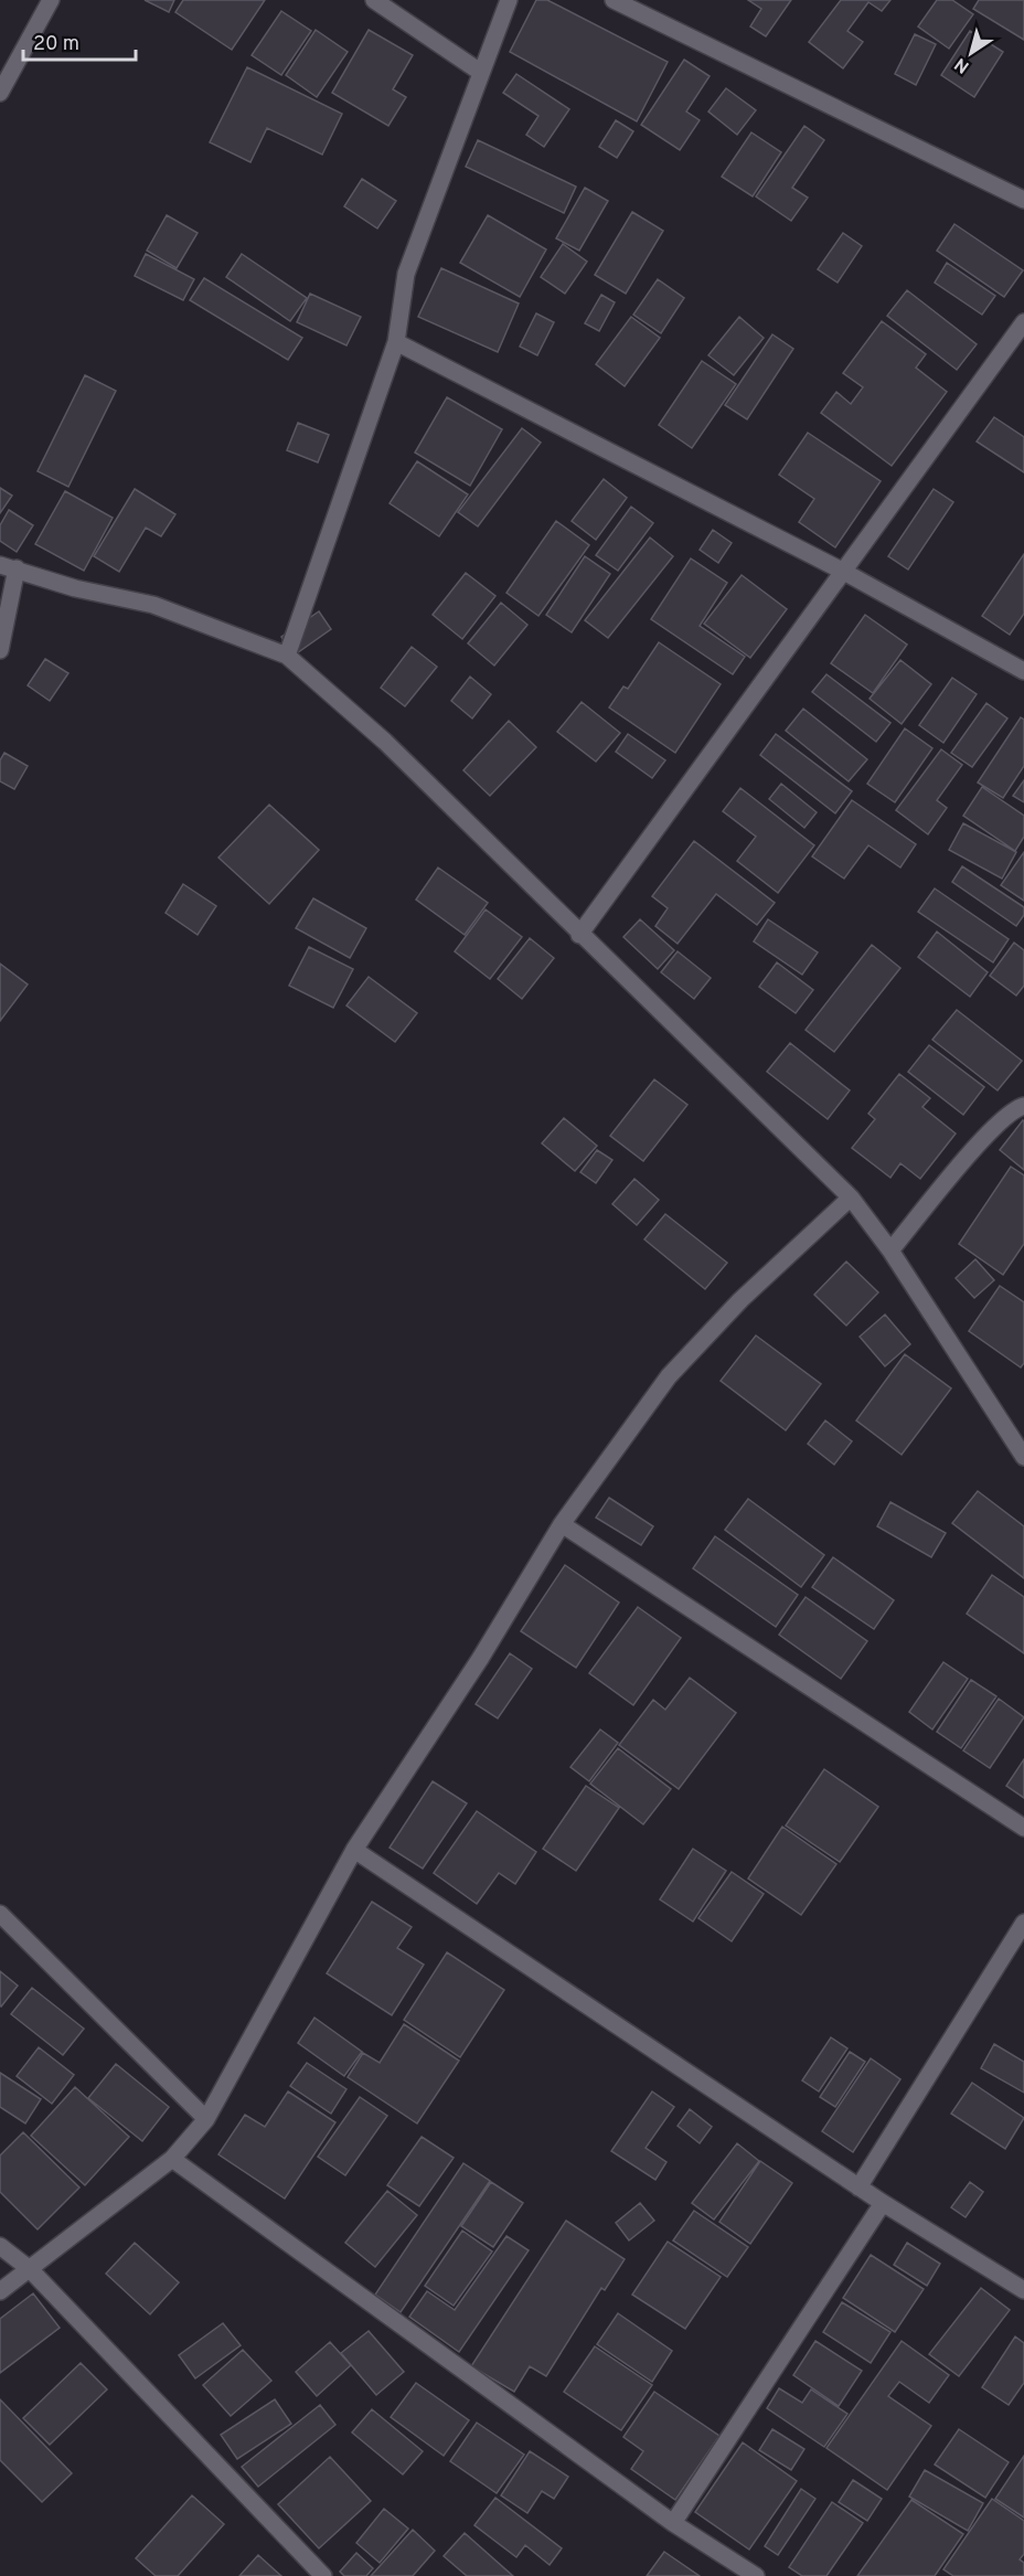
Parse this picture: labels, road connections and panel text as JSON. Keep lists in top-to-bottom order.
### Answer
{
  "scale_bar": "20 m",
  "north": "bottom left"
}
